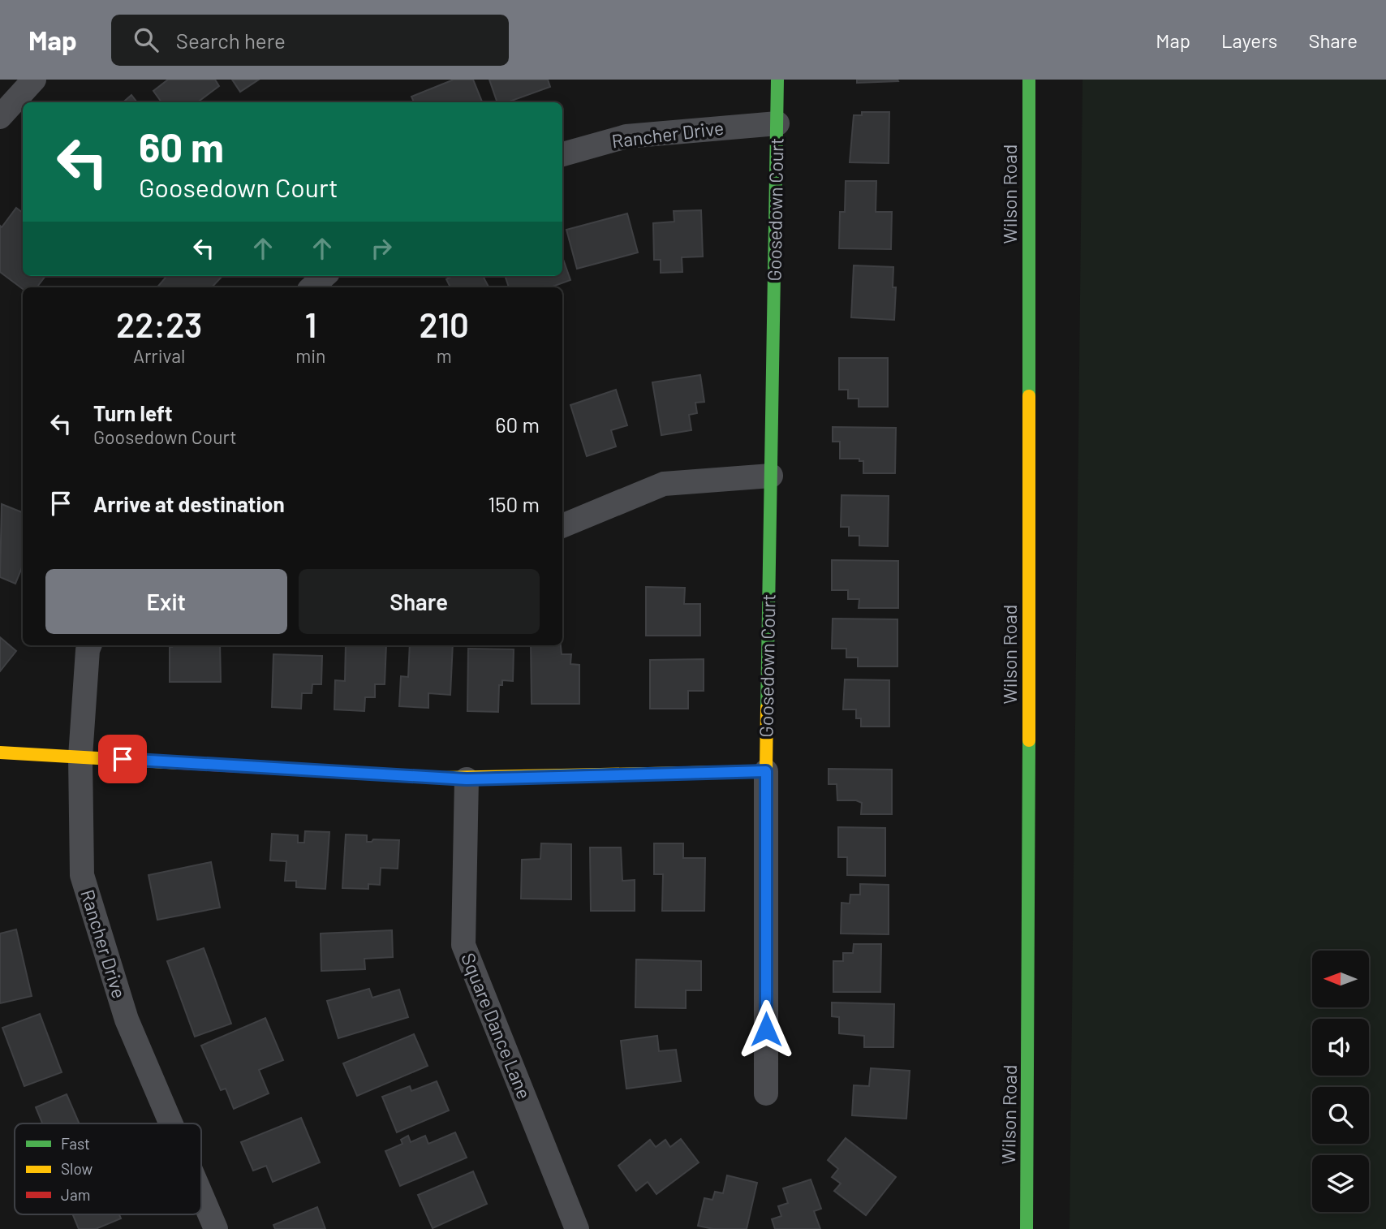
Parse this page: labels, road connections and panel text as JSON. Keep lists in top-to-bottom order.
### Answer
{
  "streets": {
    "street": [
      "Rancher Drive",
      "Wilson Road",
      "Goosedown Court",
      "Square Dance Lane"
    ]
  },
  "crossings": [
    ["Rancher Drive", "Goosedown Court"]
  ],
  "legend": ["Fast", "Slow", "Jam"],
  "north": "left",
  "page": {
    "header": "Map",
    "search": "Search here",
    "nav": ["Map", "Layers", "Share"],
    "turn": ["60 m", "Goosedown Court"],
    "eta": [
      "22:23",
      "Arrival",
      "1",
      "min",
      "210",
      "m"
    ],
    "list": [
      {
        "name": "Turn left",
        "note": "Goosedown Court",
        "value": "60 m"
      },
      {
        "name": "Arrive at destination",
        "value": "150 m"
      }
    ],
    "buttons": ["Exit", "Share"]
  }
}
